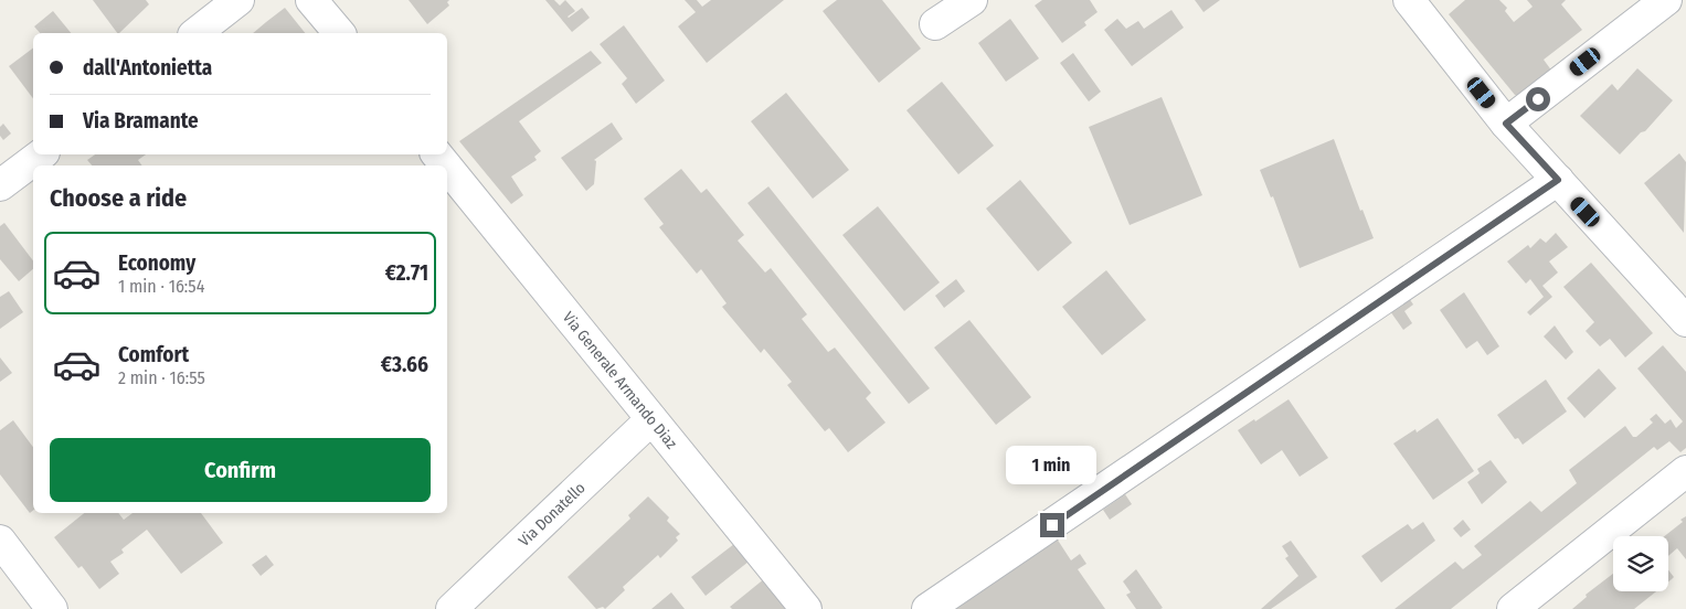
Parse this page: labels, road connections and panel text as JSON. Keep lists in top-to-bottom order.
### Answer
{
  "streets": {
    "street": ["Via Generale Armando Diaz", "Via Donatello"]
  },
  "crossings": [
    ["Via Generale Armando Diaz", "Via Donatello"]
  ],
  "page": {
    "banner": ["dall'Antonietta", "Via Bramante"],
    "heading": "Choose a ride",
    "list": [
      {
        "name": "Economy",
        "note": "1 min · 16:54",
        "value": "€2.71"
      },
      {
        "name": "Comfort",
        "note": "2 min · 16:55",
        "value": "€3.66"
      }
    ],
    "buttons": "Confirm",
    "bubble": "1 min"
  }
}
